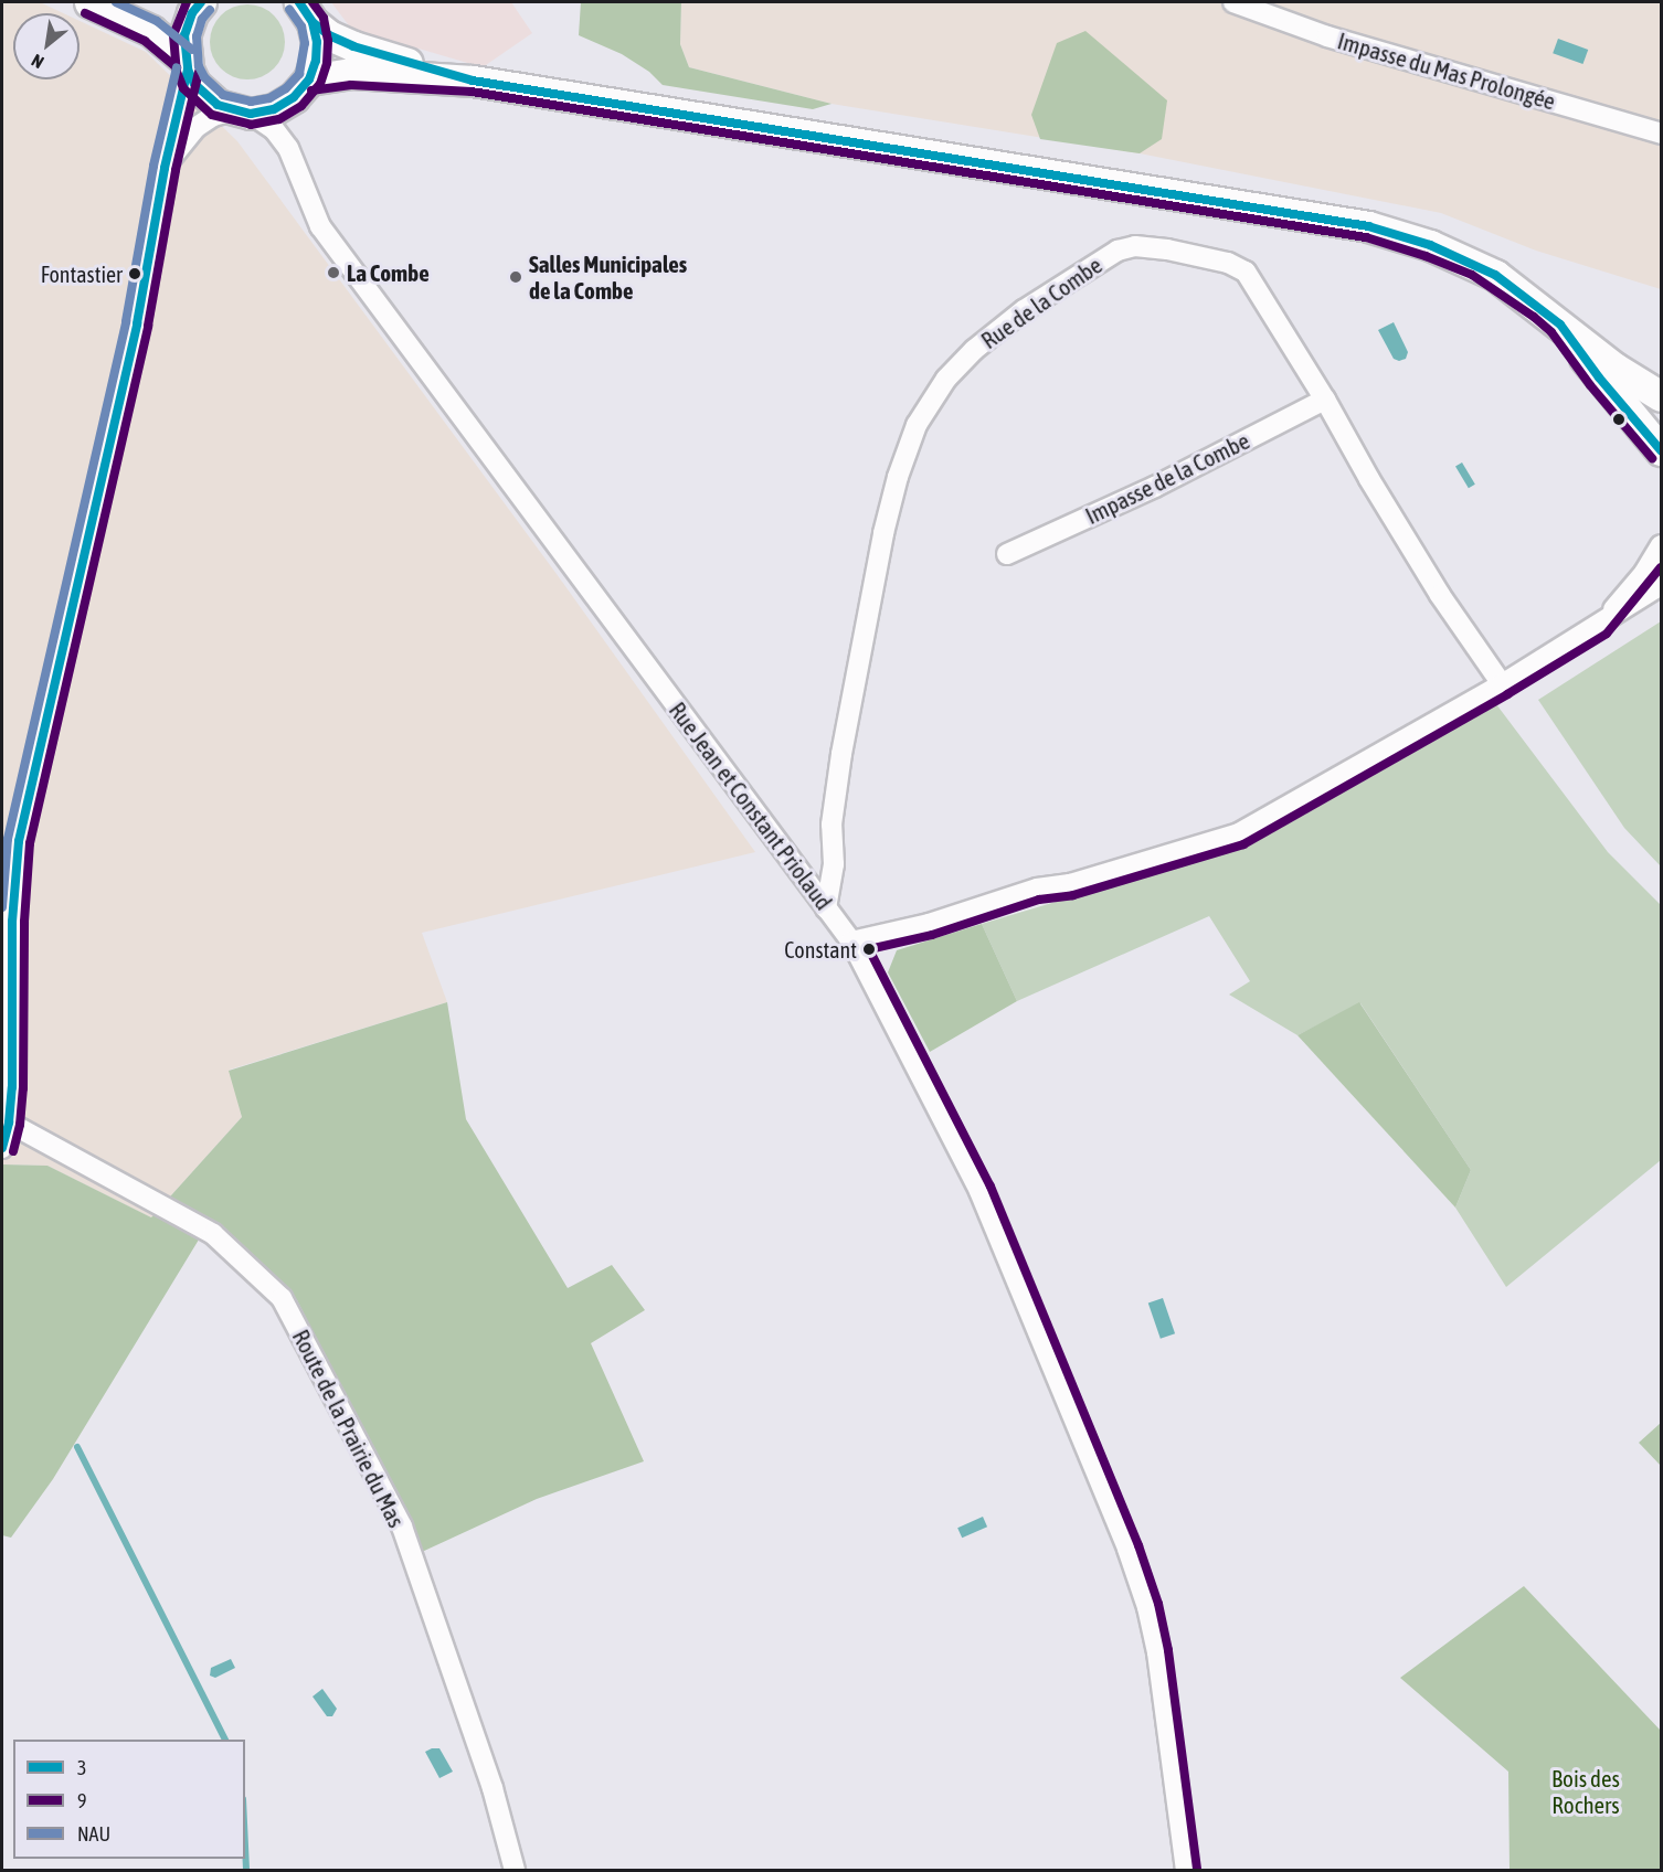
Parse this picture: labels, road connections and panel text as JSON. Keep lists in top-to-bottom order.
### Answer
{
  "streets": {
    "street": [
      "Impasse du Mas Prolongée",
      "Rue de la Combe",
      "Impasse de la Combe",
      "Rue Jean et Constant Priolaud",
      "Route de la Prairie du Mas"
    ]
  },
  "crossings": [
    ["Rue de la Combe", "Impasse de la Combe"],
    ["Rue de la Combe", "Rue Jean et Constant Priolaud"]
  ],
  "parks": ["Bois des Rochers"],
  "places": [
    "La Combe",
    "Fontastier",
    "Salles Municipales de la Combe",
    "Constant"
  ],
  "lines": ["transit line 3", "transit line 9", "transit line NAU"],
  "legend": ["3", "9", "NAU"],
  "north": "bottom left"
}
